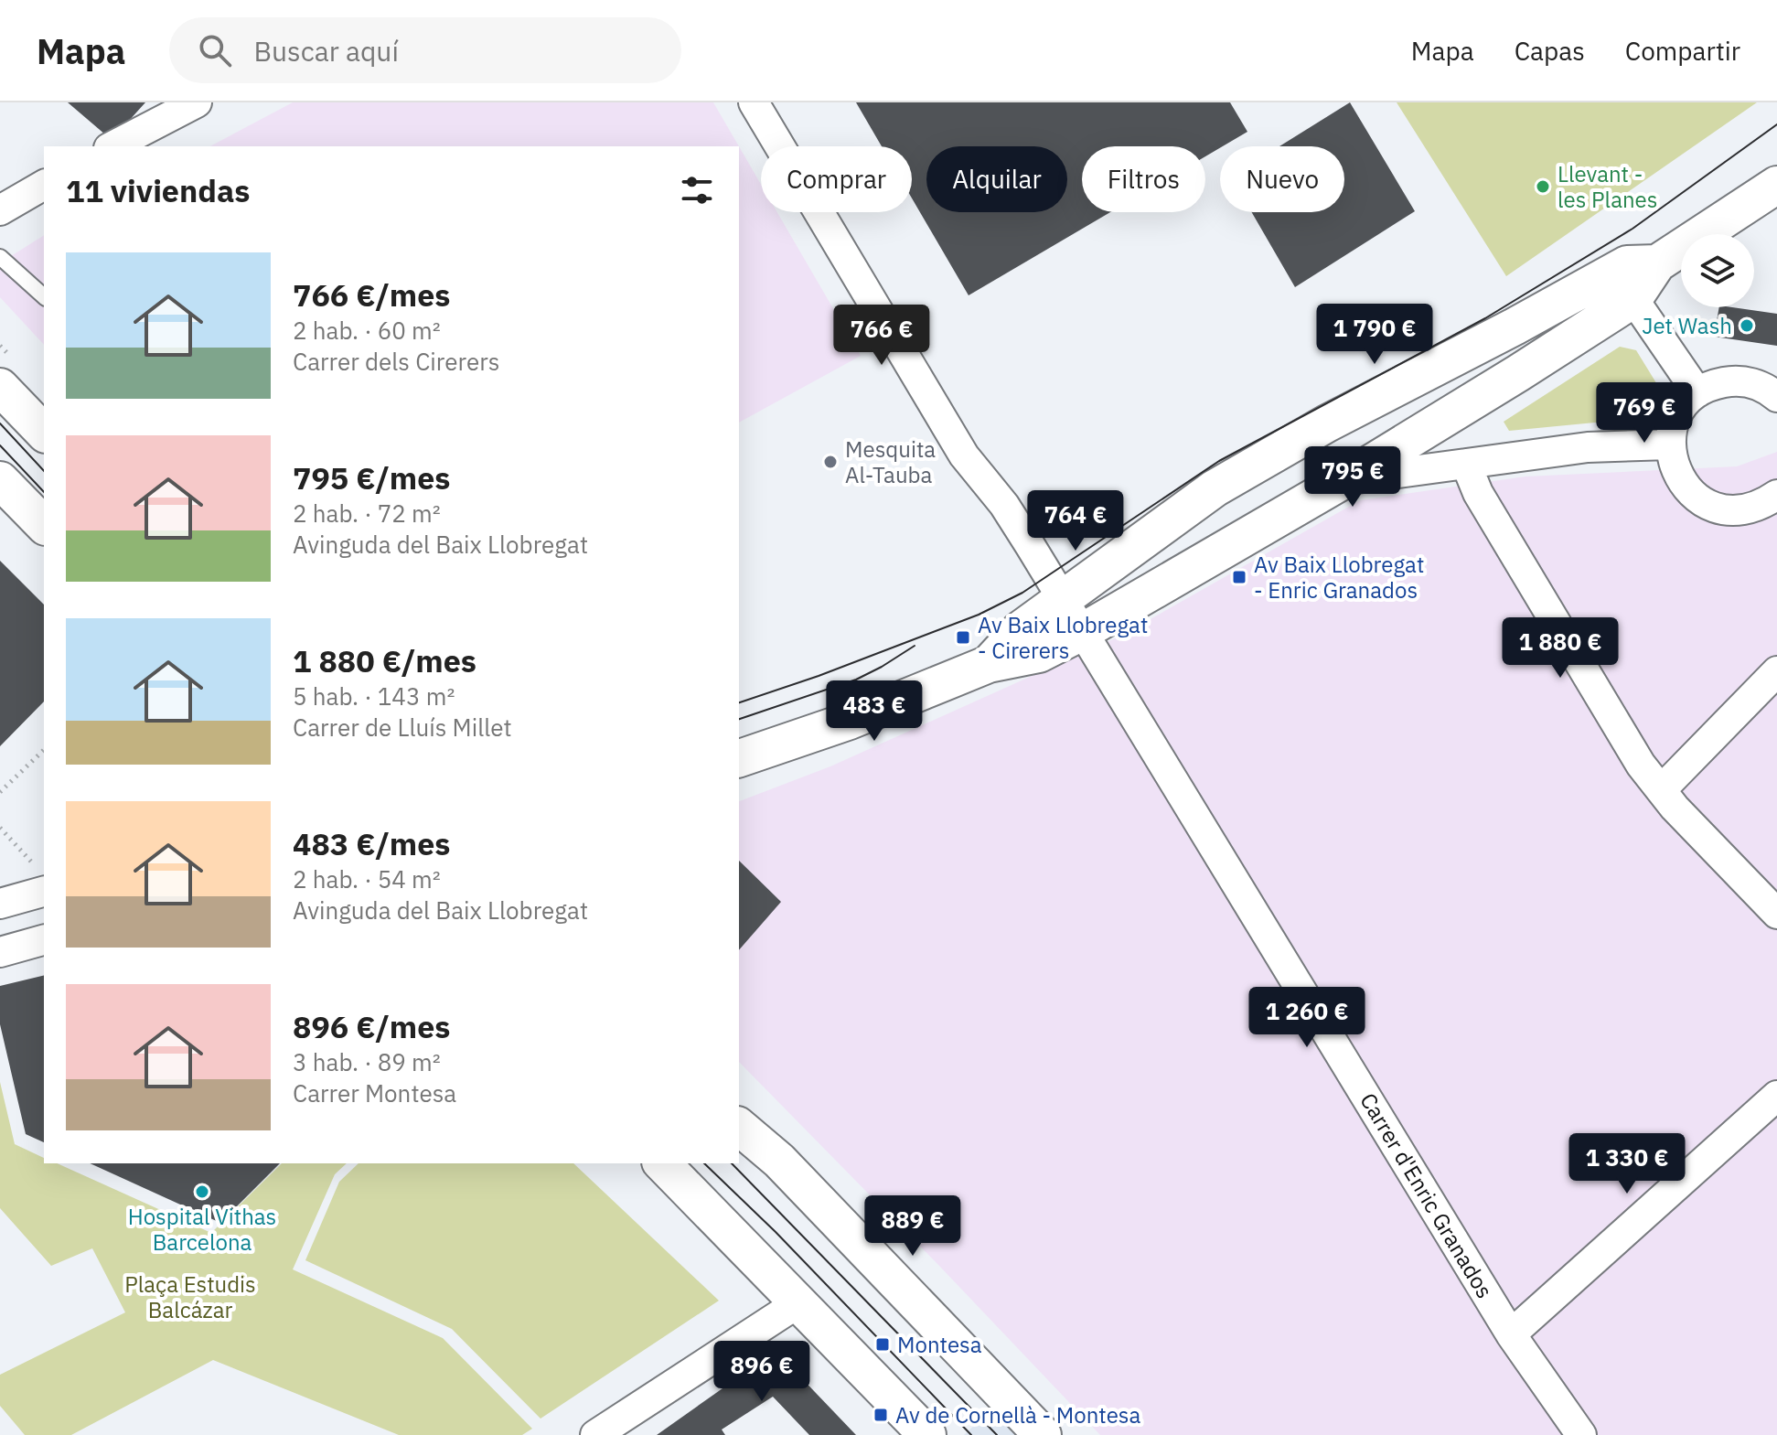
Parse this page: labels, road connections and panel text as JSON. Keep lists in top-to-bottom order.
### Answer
{
  "streets": {
    "street": ["Carrer d'Enric Granados"]
  },
  "parks": ["Plaça Estudis Balcázar"],
  "places": {
    "other": [
      "Llevant - les Planes",
      "Jet Wash",
      "Mesquita Al-Tauba",
      "Hospital Vithas Barcelona"
    ],
    "transit": [
      "Av Baix Llobregat - Enric Granados",
      "Av Baix Llobregat - Cirerers",
      "Montesa",
      "Av de Cornellà - Montesa"
    ]
  },
  "page": {
    "header": "Mapa",
    "search": "Buscar aquí",
    "nav": ["Mapa", "Capas", "Compartir"],
    "chip": [
      "Comprar",
      "Alquilar",
      "Filtros",
      "Nuevo"
    ],
    "heading": "11 viviendas",
    "list": [
      {
        "name": "766 €/mes",
        "note": "2 hab. · 60 m² · Carrer dels Cirerers"
      },
      {
        "name": "795 €/mes",
        "note": "2 hab. · 72 m² · Avinguda del Baix Llobregat"
      },
      {
        "name": "1 880 €/mes",
        "note": "5 hab. · 143 m² · Carrer de Lluís Millet"
      },
      {
        "name": "483 €/mes",
        "note": "2 hab. · 54 m² · Avinguda del Baix Llobregat"
      },
      {
        "name": "896 €/mes",
        "note": "3 hab. · 89 m² · Carrer Montesa"
      }
    ],
    "price": [
      "1 790 €",
      "766 €",
      "769 €",
      "795 €",
      "764 €",
      "1 880 €",
      "483 €",
      "1 260 €",
      "1 330 €",
      "889 €",
      "896 €"
    ]
  }
}
